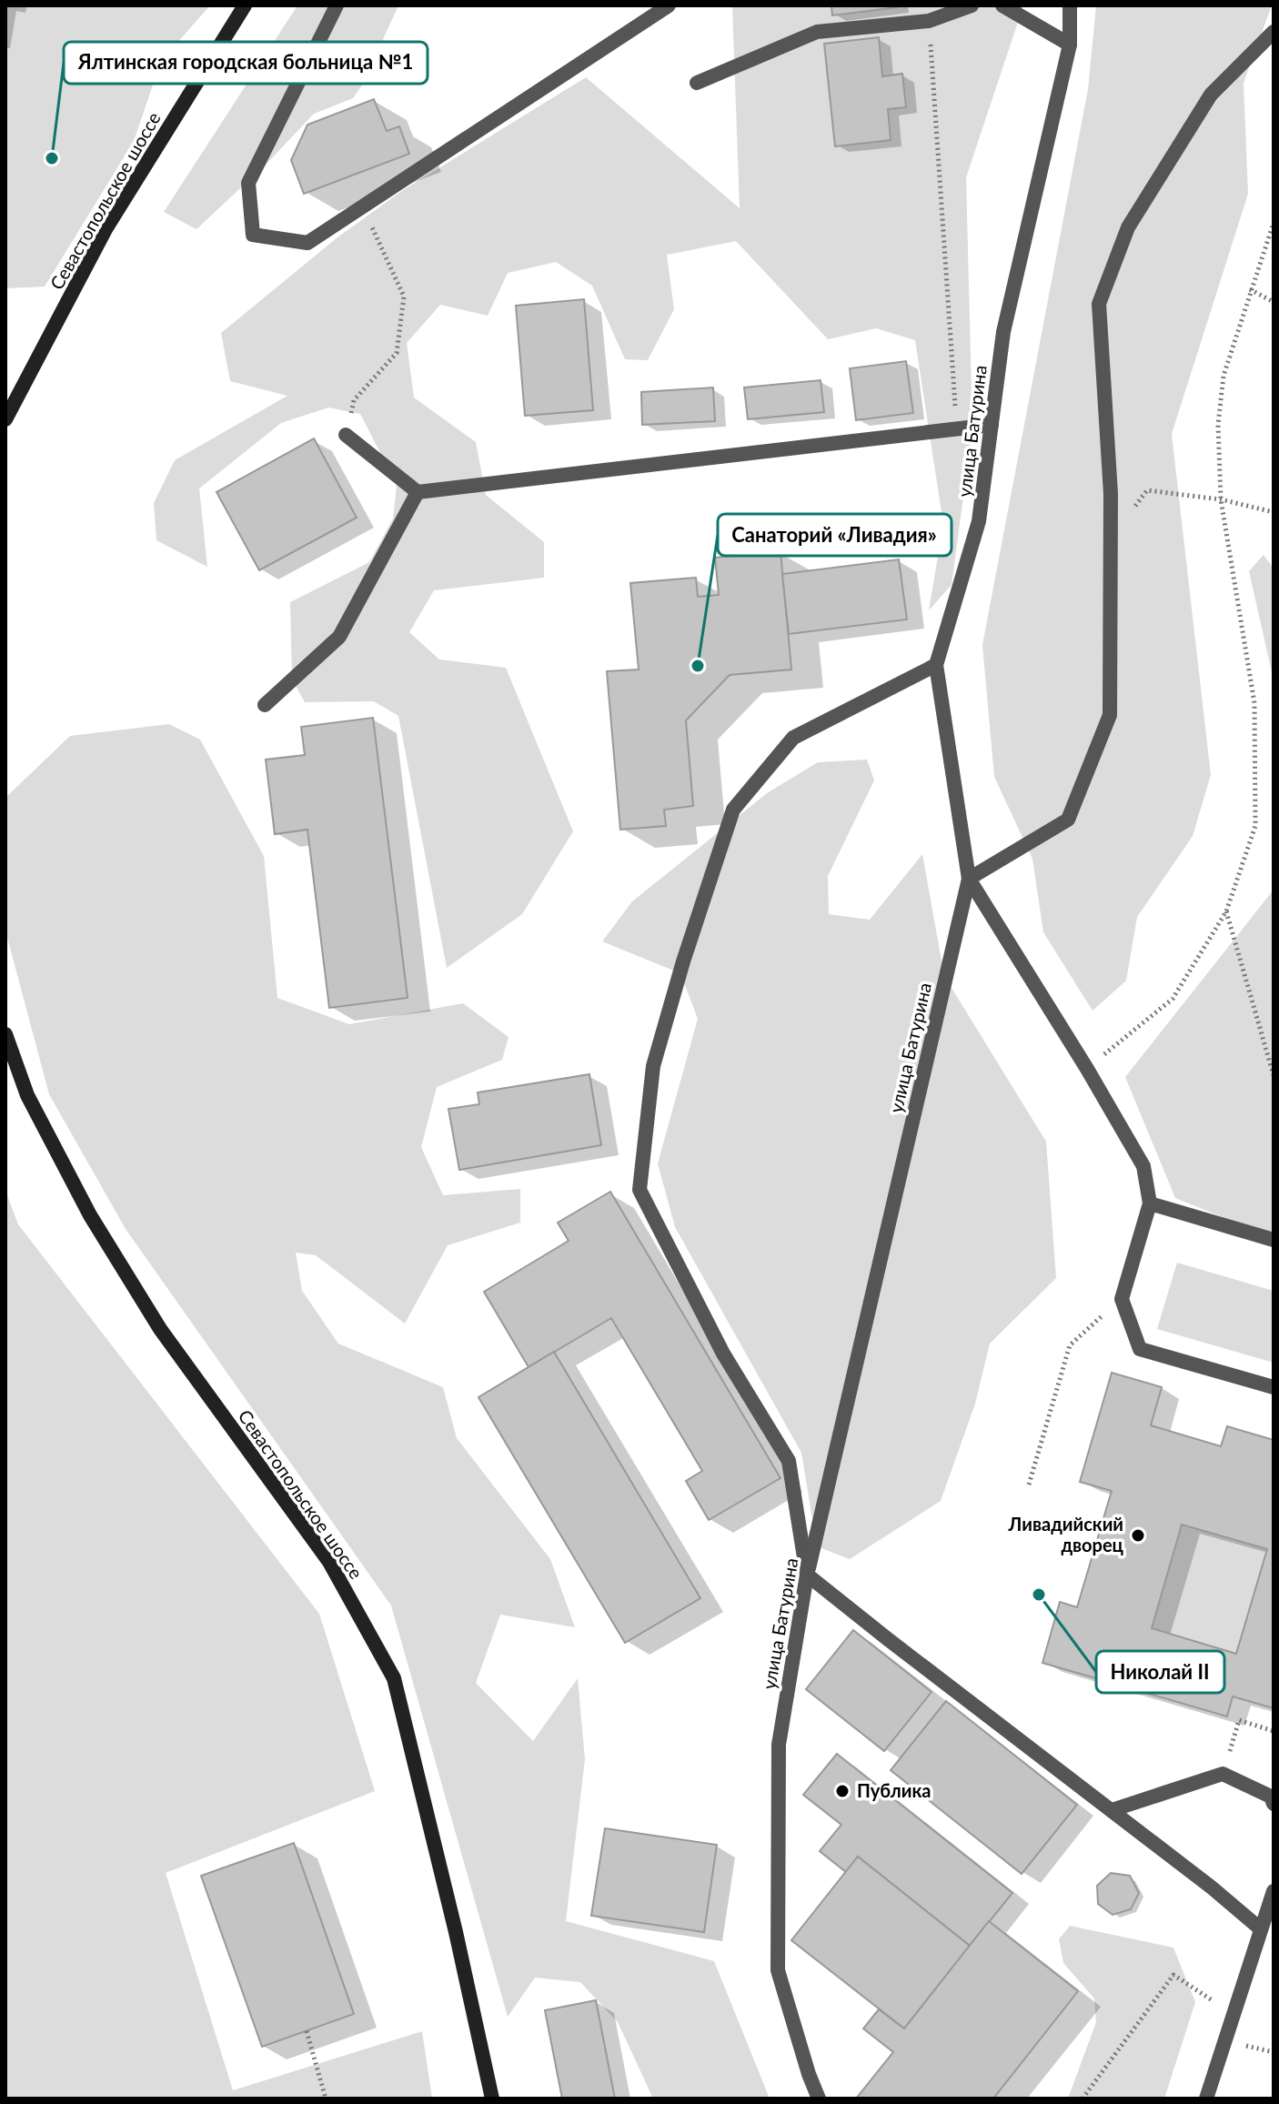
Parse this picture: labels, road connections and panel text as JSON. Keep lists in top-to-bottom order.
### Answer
{
  "streets": {
    "main road": ["Севастопольское шоссе"],
    "street": ["улица Батурина"]
  },
  "places": [
    "Ялтинская городская больница №1",
    "Санаторий «Ливадия»",
    "Ливадийский дворец",
    "Николай II",
    "Публика"
  ]
}
